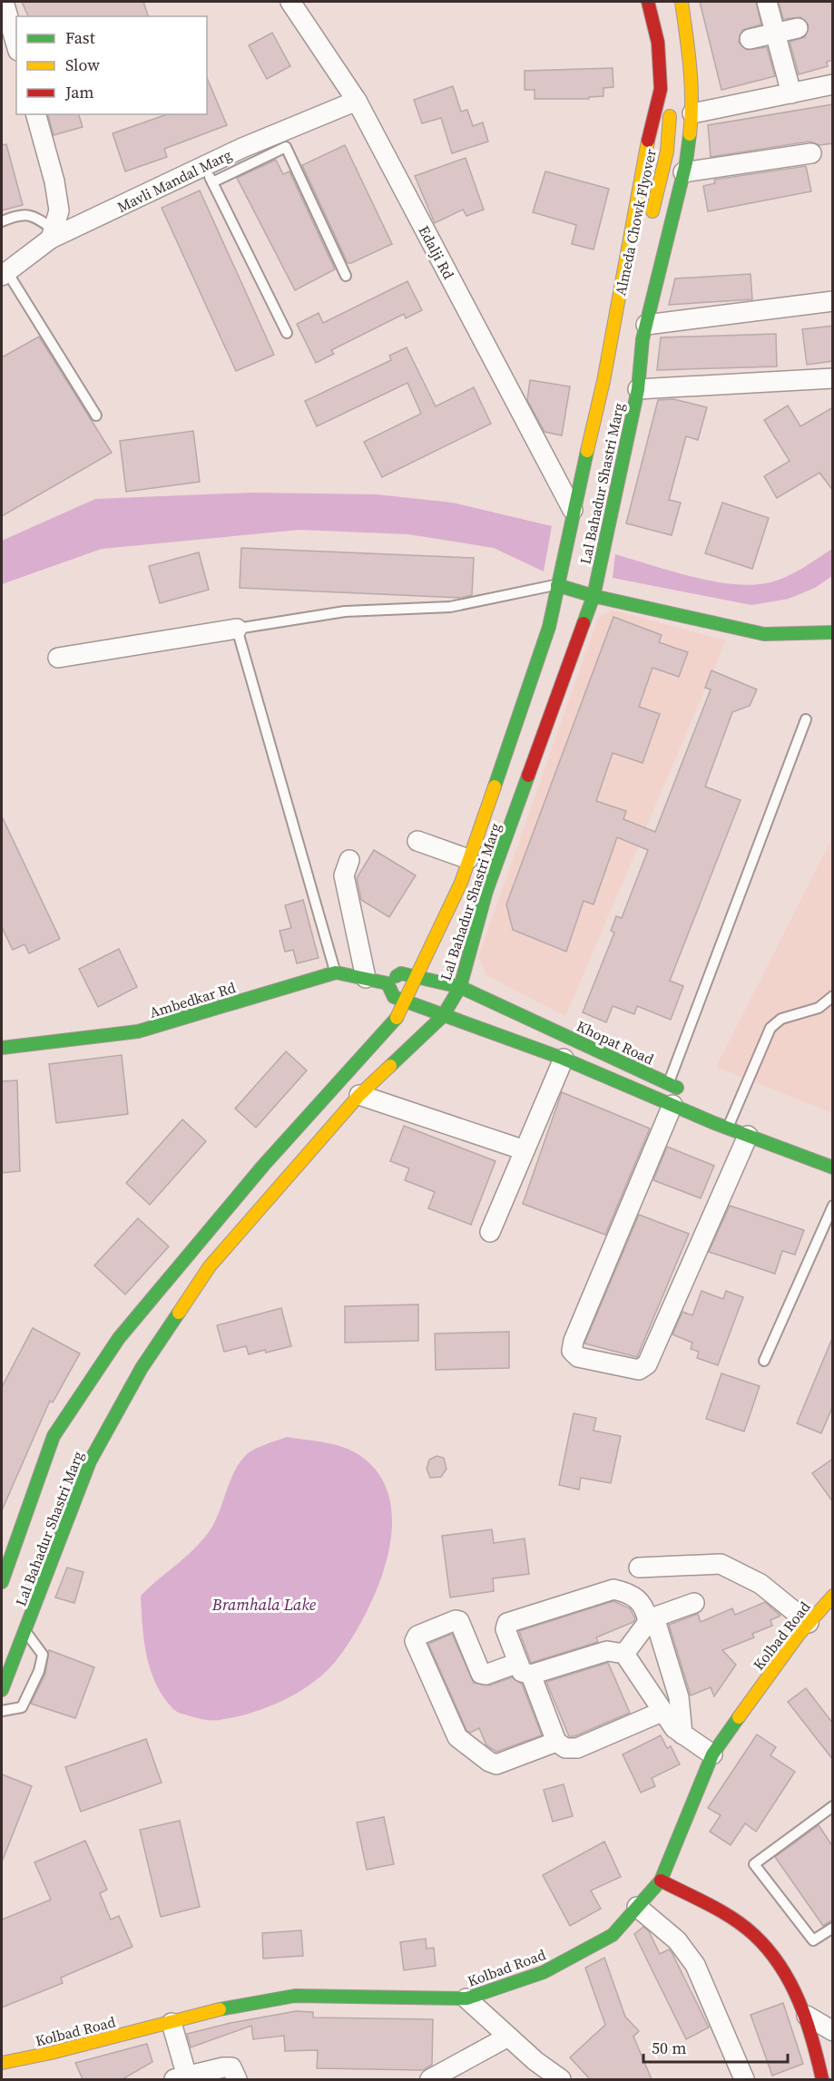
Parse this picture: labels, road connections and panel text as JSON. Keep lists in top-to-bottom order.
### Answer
{
  "streets": {
    "main road": [
      "Almeda Chowk Flyover",
      "Lal Bahadur Shastri Marg",
      "Ambedkar Rd",
      "Khopat Road",
      "Kolbad Road"
    ],
    "street": ["Mavli Mandal Marg", "Edalji Rd"]
  },
  "crossings": [
    ["Mavli Mandal Marg", "Edalji Rd"],
    ["Edalji Rd", "Lal Bahadur Shastri Marg"],
    ["Lal Bahadur Shastri Marg", "Khopat Road"],
    ["Ambedkar Rd", "Khopat Road"]
  ],
  "water": ["Bramhala Lake"],
  "legend": ["Fast", "Slow", "Jam"],
  "scale_bar": "50 m"
}
